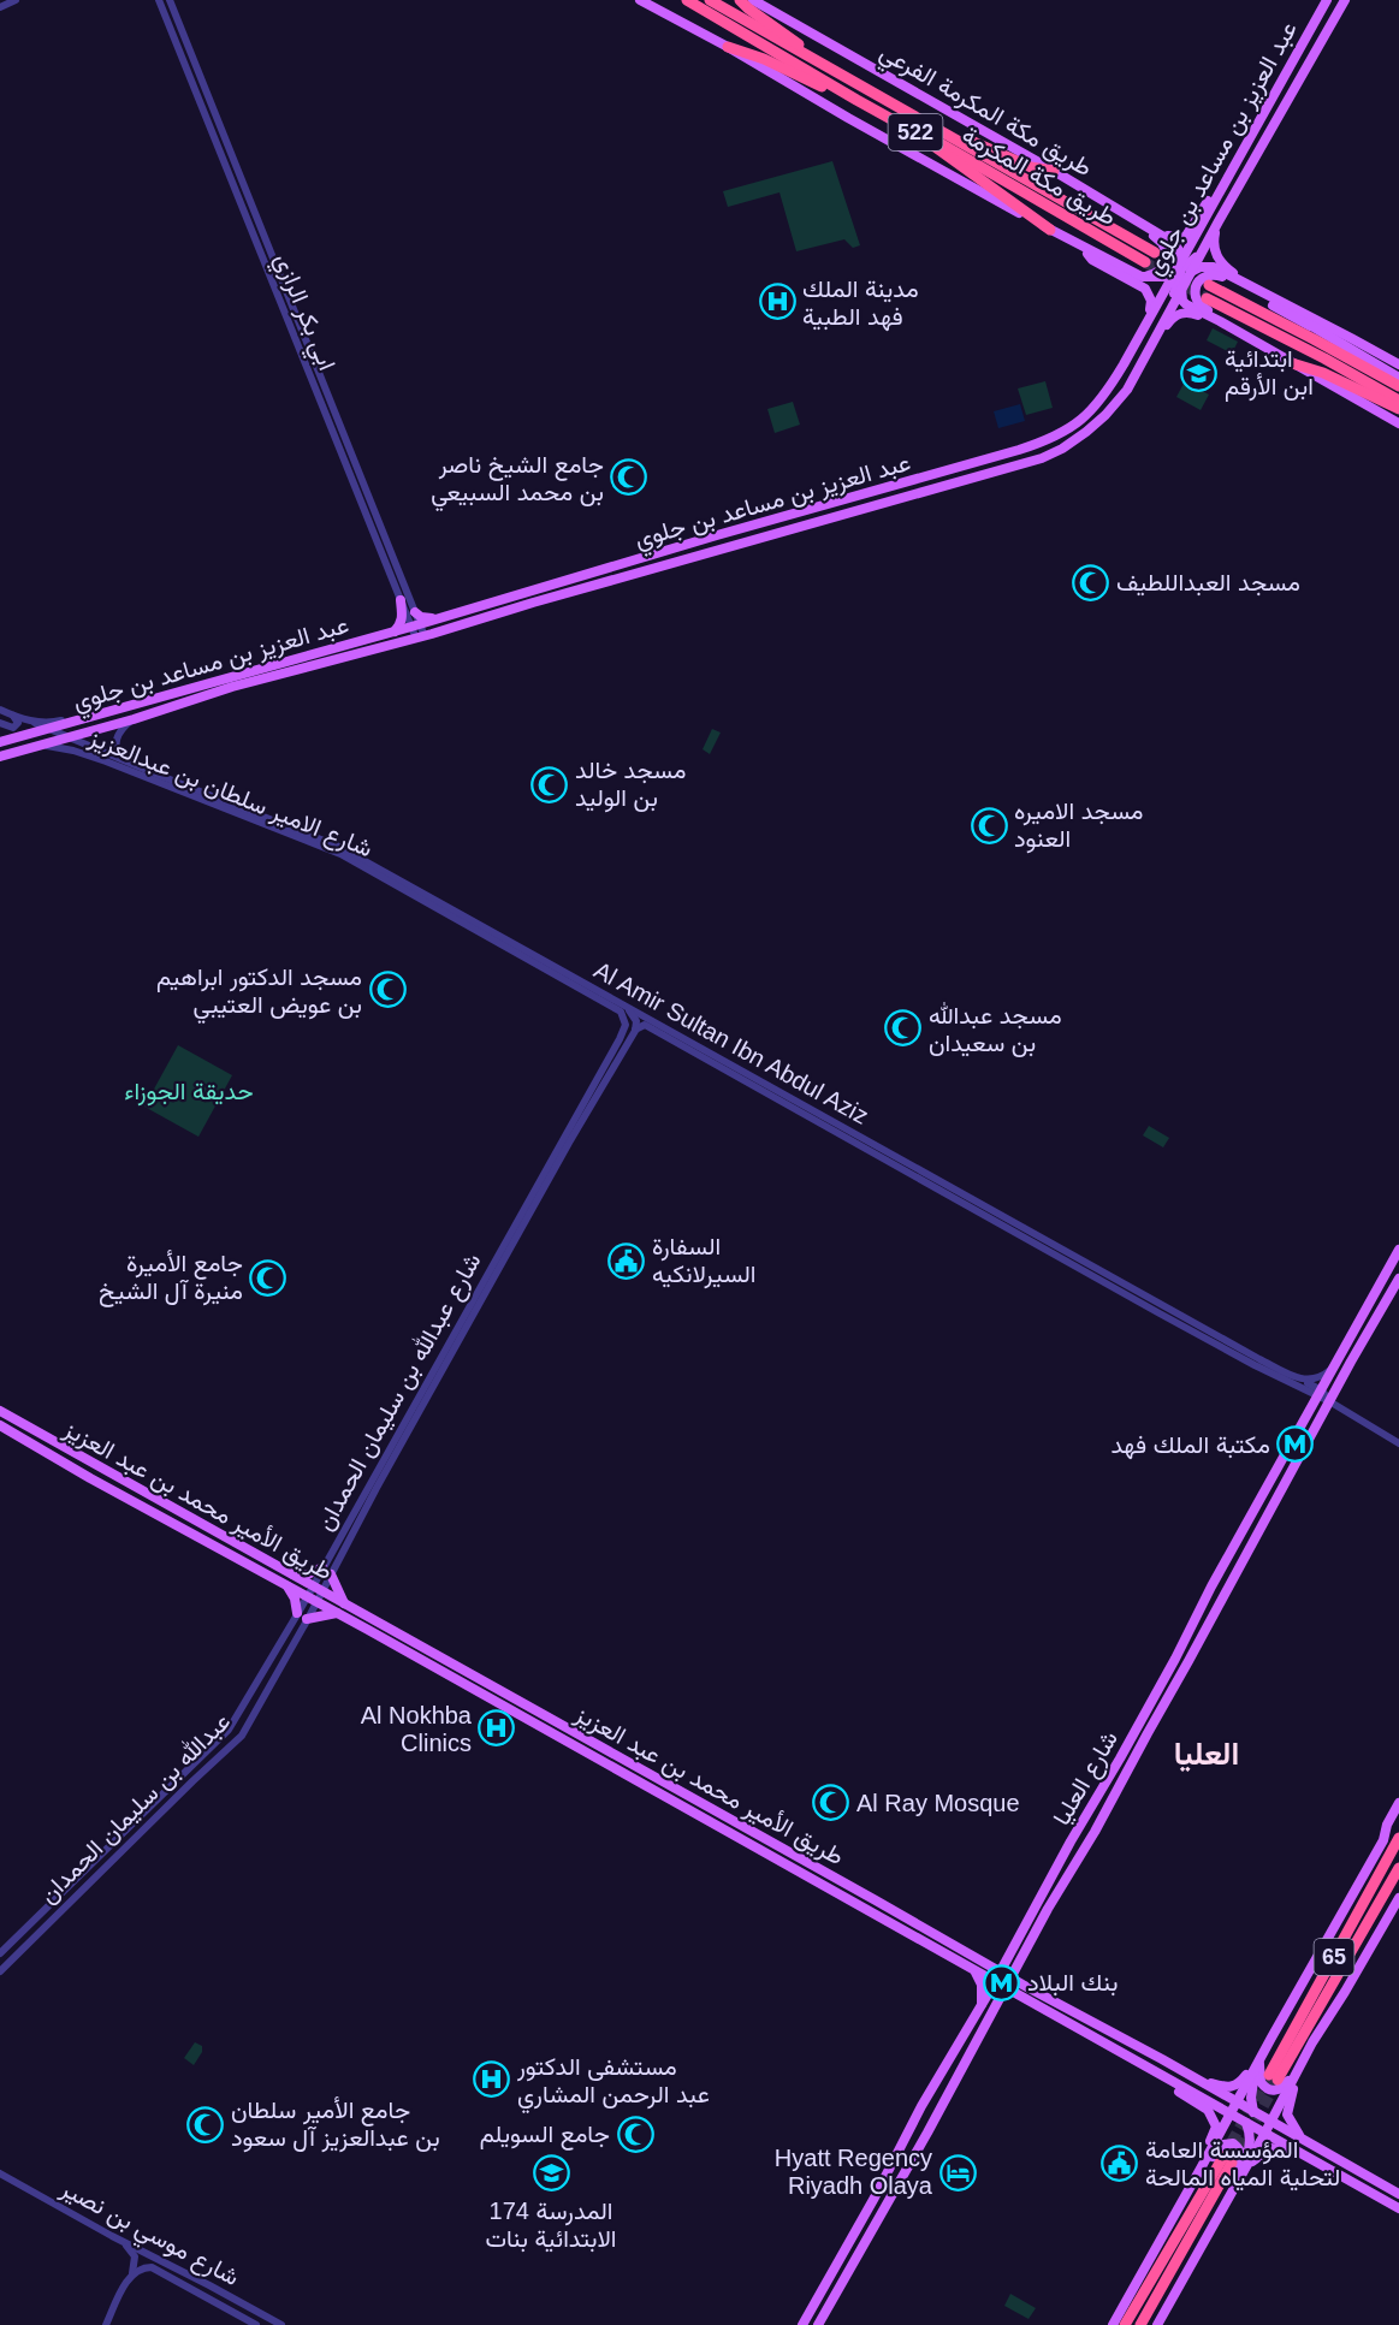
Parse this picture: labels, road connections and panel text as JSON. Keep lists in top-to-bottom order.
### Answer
{
  "streets": {
    "highway": ["522", "طريق مكة المكرمة", "65"],
    "main road": [
      "طريق مكة المكرمة الفرعي",
      "عبد العزيز بن مساعد بن جلوي",
      "طريق الأمير محمد بن عبد العزيز",
      "شارع العليا"
    ],
    "street": [
      "ابي بكر الرازي",
      "شارع الامير سلطان بن عبدالعزيز",
      "Al Amir Sultan Ibn Abdul Aziz",
      "شارع عبدالله بن سليمان الحمدان",
      "عبدالله بن سليمان الحمدان",
      "شارع موسي بن نصير"
    ]
  },
  "crossings": [
    ["طريق مكة المكرمة الفرعي", "عبد العزيز بن مساعد بن جلوي"],
    ["عبد العزيز بن مساعد بن جلوي", "ابي بكر الرازي"],
    ["عبد العزيز بن مساعد بن جلوي", "شارع الامير سلطان بن عبدالعزيز"],
    ["عبد العزيز بن مساعد بن جلوي", "Al Amir Sultan Ibn Abdul Aziz"],
    ["شارع الامير سلطان بن عبدالعزيز", "Al Amir Sultan Ibn Abdul Aziz"],
    ["شارع الامير سلطان بن عبدالعزيز", "شارع عبدالله بن سليمان الحمدان"],
    ["Al Amir Sultan Ibn Abdul Aziz", "شارع عبدالله بن سليمان الحمدان"],
    ["Al Amir Sultan Ibn Abdul Aziz", "شارع العليا"],
    ["شارع عبدالله بن سليمان الحمدان", "طريق الأمير محمد بن عبد العزيز"],
    ["شارع عبدالله بن سليمان الحمدان", "عبدالله بن سليمان الحمدان"],
    ["طريق الأمير محمد بن عبد العزيز", "شارع العليا"],
    ["طريق الأمير محمد بن عبد العزيز", "عبدالله بن سليمان الحمدان"]
  ],
  "districts": ["العليا"],
  "parks": ["حديقة الجوزاء"],
  "places": {
    "hospital": ["مدينة الملك فهد الطبية", "Al Nokhba Clinics", "مستشفى الدكتور عبد الرحمن المشاري"],
    "school or university": ["ابتدائية ابن الأرقم", "المدرسة 174 الابتدائية بنات"],
    "mosque": [
      "جامع الشيخ ناصر بن محمد السبيعي",
      "مسجد العبداللطيف",
      "مسجد خالد بن الوليد",
      "مسجد الاميره العنود",
      "مسجد الدكتور ابراهيم بن عويض العتيبي",
      "مسجد عبدالله بن سعيدان",
      "جامع الأميرة منيرة آل الشيخ",
      "Al Ray Mosque",
      "جامع الأمير سلطان بن عبدالعزيز آل سعود",
      "جامع السويلم"
    ],
    "public building": ["السفارة السيرلانكيه", "المؤسسة العامة لتحلية المياه المالحة"],
    "metro station": ["مكتبة الملك فهد", "بنك البلاد"],
    "hotel": ["Hyatt Regency Riyadh Olaya"]
  }
}
